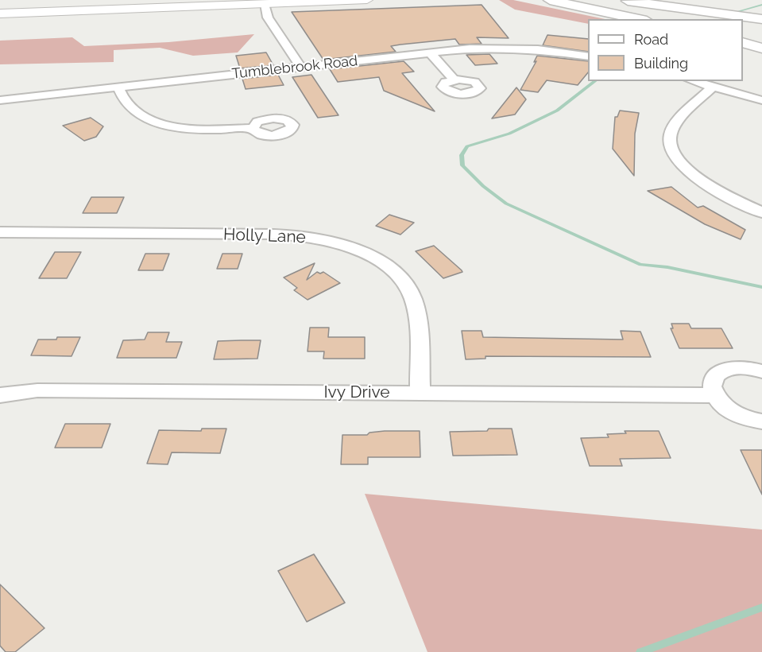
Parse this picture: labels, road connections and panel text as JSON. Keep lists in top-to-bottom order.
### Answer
{
  "streets": {
    "street": ["Tumblebrook Road", "Holly Lane", "Ivy Drive"]
  },
  "crossings": [
    ["Holly Lane", "Ivy Drive"]
  ],
  "legend": ["Road", "Building"]
}
